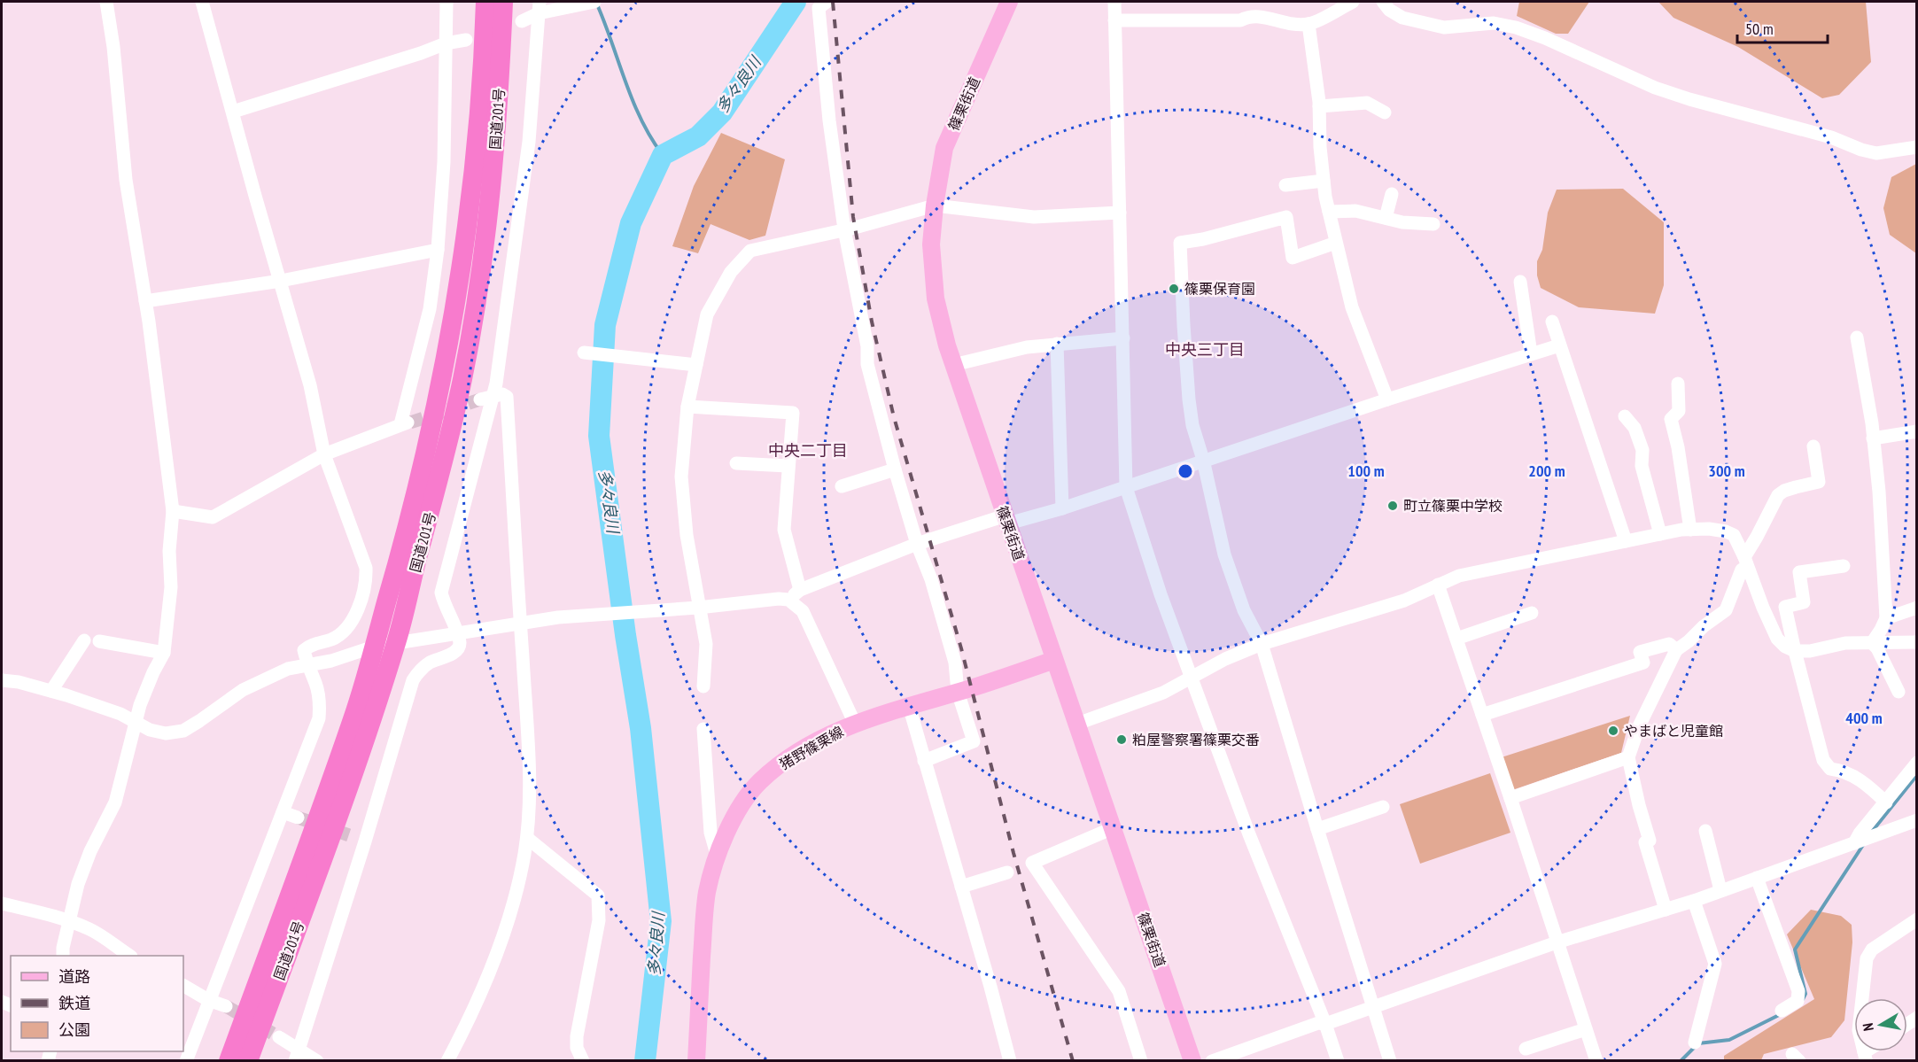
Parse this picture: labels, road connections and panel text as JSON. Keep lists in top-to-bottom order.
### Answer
{
  "streets": {
    "highway": ["国道201号"],
    "main road": ["篠栗街道", "猪野篠栗線"]
  },
  "crossings": [
    ["篠栗街道", "猪野篠栗線"]
  ],
  "districts": ["中央三丁目", "中央二丁目"],
  "water": ["多々良川"],
  "places": [
    "篠栗保育園",
    "町立篠栗中学校",
    "やまばと児童館",
    "粕屋警察署篠栗交番"
  ],
  "legend": ["道路", "鉄道", "公園"],
  "scale_bar": "50 m",
  "north": "left",
  "rings": [
    "100 m",
    "200 m",
    "300 m",
    "400 m"
  ]
}
